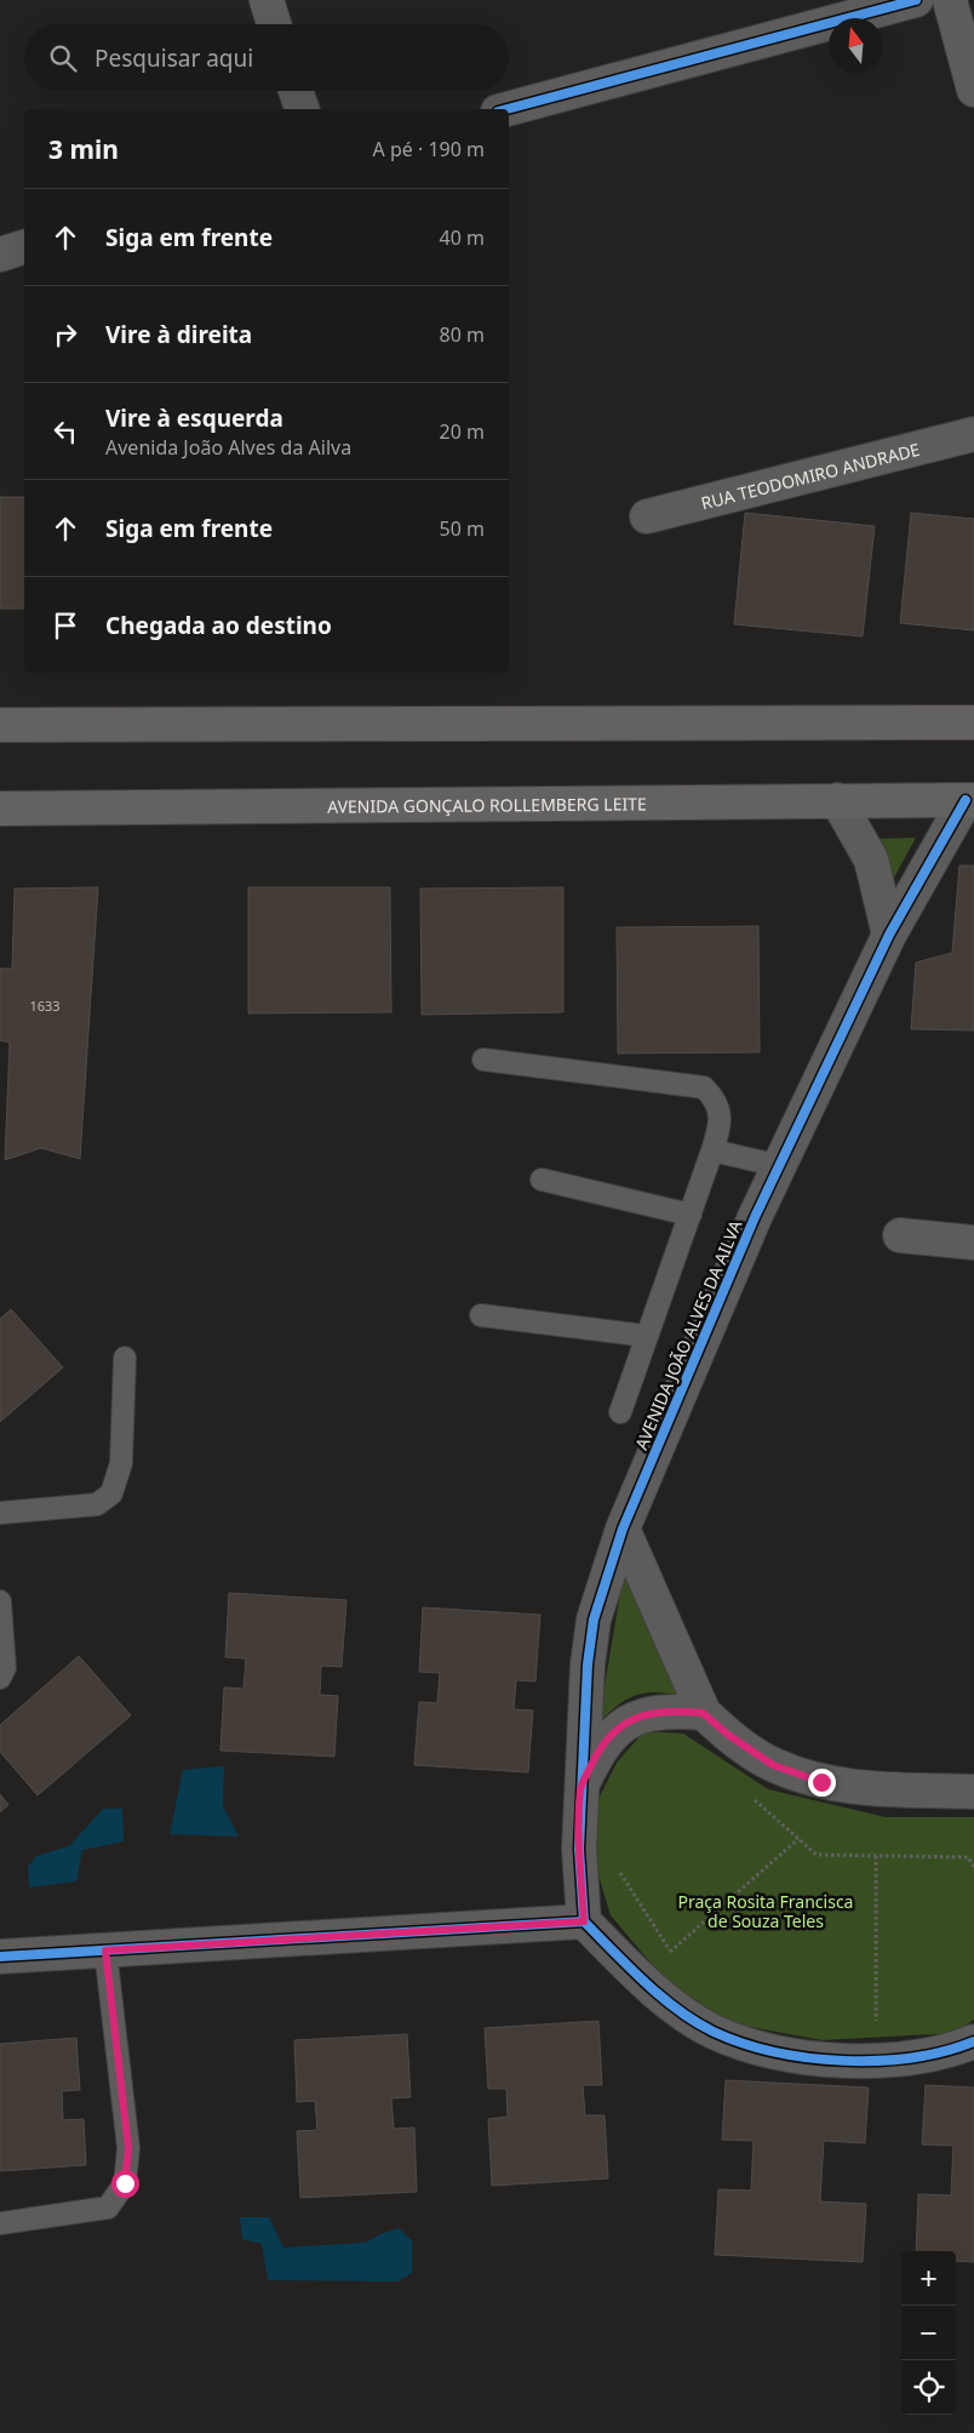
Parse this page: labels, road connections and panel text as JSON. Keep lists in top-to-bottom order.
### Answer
{
  "streets": {
    "main road": ["AVENIDA GONÇALO ROLLEMBERG LEITE"],
    "street": ["RUA TEODOMIRO ANDRADE", "AVENIDA JOÃO ALVES DA AILVA"]
  },
  "crossings": [
    ["AVENIDA GONÇALO ROLLEMBERG LEITE", "AVENIDA JOÃO ALVES DA AILVA"]
  ],
  "parks": ["Praça Rosita Francisca de Souza Teles"],
  "house_numbers": ["1633"],
  "north": "top",
  "page": {
    "search": "Pesquisar aqui",
    "heading": ["3 min", "A pé · 190 m"],
    "list": [
      ["Siga em frente", "40 m"],
      ["Vire à direita", "80 m"],
      ["Vire à esquerda", "Avenida João Alves da Ailva", "20 m"],
      ["Siga em frente", "50 m"],
      "Chegada ao destino"
    ],
    "map_buttons": ["+", "−"]
  }
}
